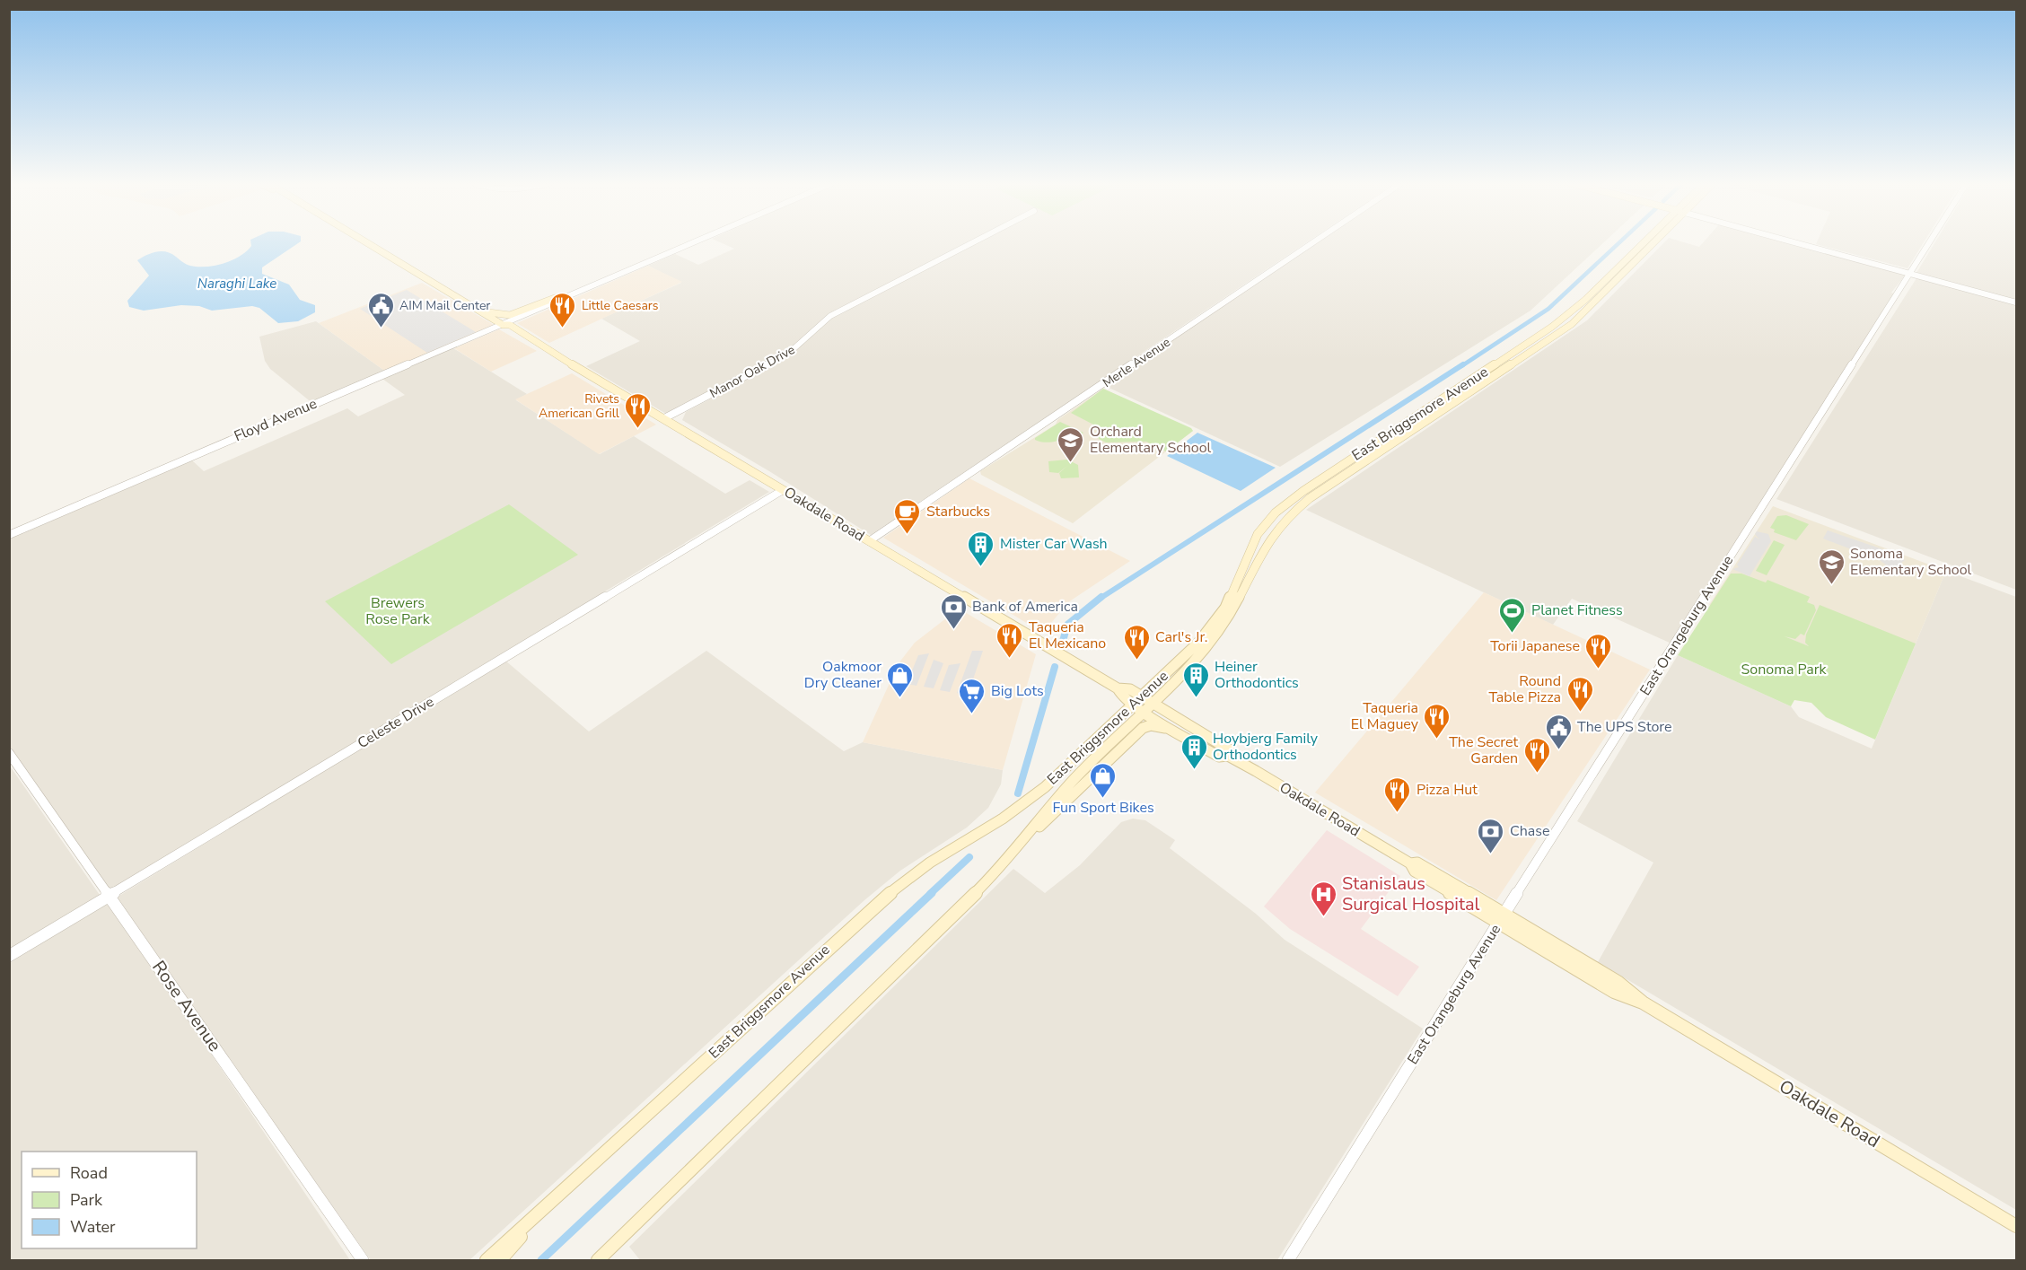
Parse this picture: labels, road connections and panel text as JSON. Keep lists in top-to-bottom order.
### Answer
{
  "streets": {
    "main road": ["East Briggsmore Avenue", "Oakdale Road"],
    "street": [
      "Merle Avenue",
      "Manor Oak Drive",
      "Floyd Avenue",
      "East Orangeburg Avenue",
      "Celeste Drive",
      "Rose Avenue"
    ]
  },
  "crossings": [
    ["Merle Avenue", "Oakdale Road"],
    ["Manor Oak Drive", "Oakdale Road"],
    ["East Briggsmore Avenue", "Oakdale Road"],
    ["Floyd Avenue", "Oakdale Road"],
    ["Oakdale Road", "East Orangeburg Avenue"],
    ["Oakdale Road", "Celeste Drive"],
    ["Celeste Drive", "Rose Avenue"]
  ],
  "water": ["Naraghi Lake"],
  "parks": ["Brewers Rose Park", "Sonoma Park"],
  "places": {
    "public building": ["AIM Mail Center", "The UPS Store"],
    "restaurant": [
      "Little Caesars",
      "Rivets American Grill",
      "Taqueria El Mexicano",
      "Carl's Jr.",
      "Torii Japanese",
      "Round Table Pizza",
      "Taqueria El Maguey",
      "The Secret Garden",
      "Pizza Hut"
    ],
    "school or university": ["Orchard Elementary School", "Sonoma Elementary School"],
    "cafe": ["Starbucks"],
    "building": ["Mister Car Wash", "Heiner Orthodontics", "Hoybjerg Family Orthodontics"],
    "bank": ["Bank of America", "Chase"],
    "sports": ["Planet Fitness"],
    "shop": ["Oakmoor Dry Cleaner", "Fun Sport Bikes"],
    "supermarket": ["Big Lots"],
    "hospital": ["Stanislaus Surgical Hospital"]
  },
  "legend": ["Road", "Park", "Water"]
}
